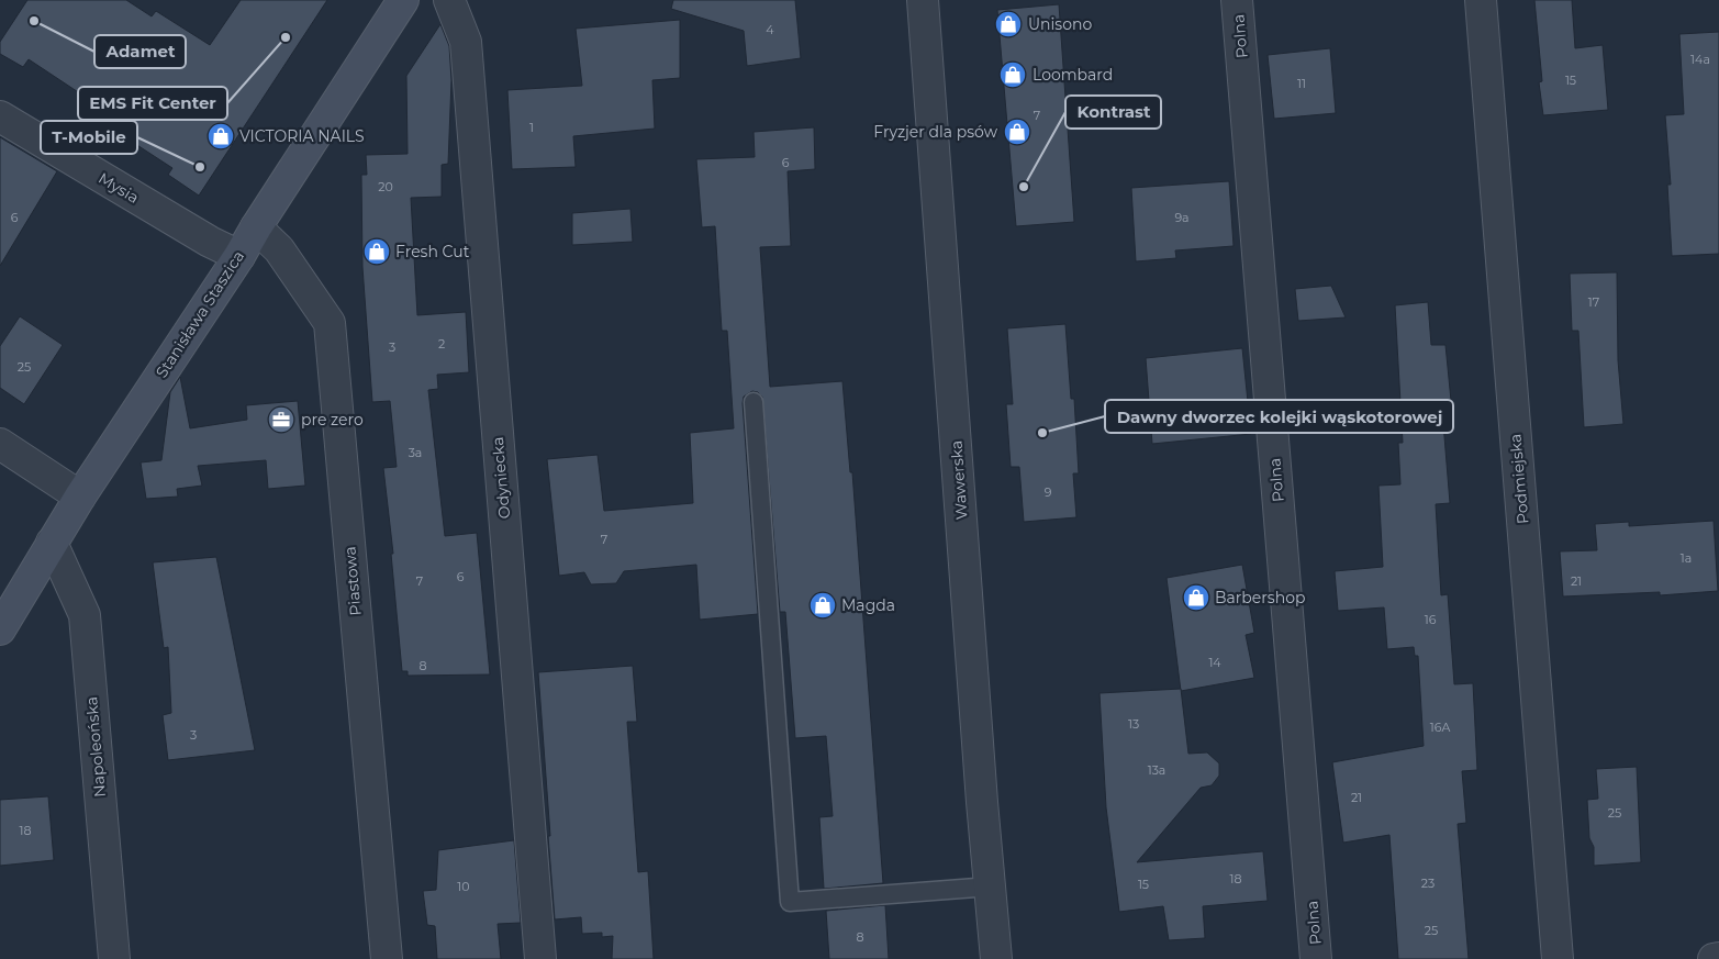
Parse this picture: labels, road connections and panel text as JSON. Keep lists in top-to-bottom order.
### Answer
{
  "streets": {
    "main road": ["Stanisława Staszica"],
    "street": [
      "Polna",
      "Mysia",
      "Odyniecka",
      "Podmiejska",
      "Wawerska",
      "Piastowa",
      "Napoleońska"
    ]
  },
  "crossings": [
    ["Mysia", "Stanisława Staszica"],
    ["Stanisława Staszica", "Piastowa"],
    ["Stanisława Staszica", "Napoleońska"]
  ],
  "places": {
    "other": [
      "Adamet",
      "EMS Fit Center",
      "T-Mobile",
      "Kontrast",
      "Dawny dworzec kolejki wąskotorowej"
    ],
    "shop": [
      "Unisono",
      "Loombard",
      "Fryzjer dla psów",
      "VICTORIA NAILS",
      "Fresh Cut",
      "Barbershop",
      "Magda"
    ],
    "office": ["pre zero"]
  },
  "house_numbers": [
    "4",
    "14a",
    "15",
    "11",
    "7",
    "1",
    "6",
    "20",
    "6",
    "9a",
    "17",
    "2",
    "3",
    "25",
    "3a",
    "9",
    "7",
    "1a",
    "6",
    "7",
    "21",
    "16",
    "14",
    "8",
    "13",
    "16A",
    "3",
    "13a",
    "21",
    "25",
    "18",
    "18",
    "23",
    "15",
    "10",
    "25",
    "8"
  ]
}
